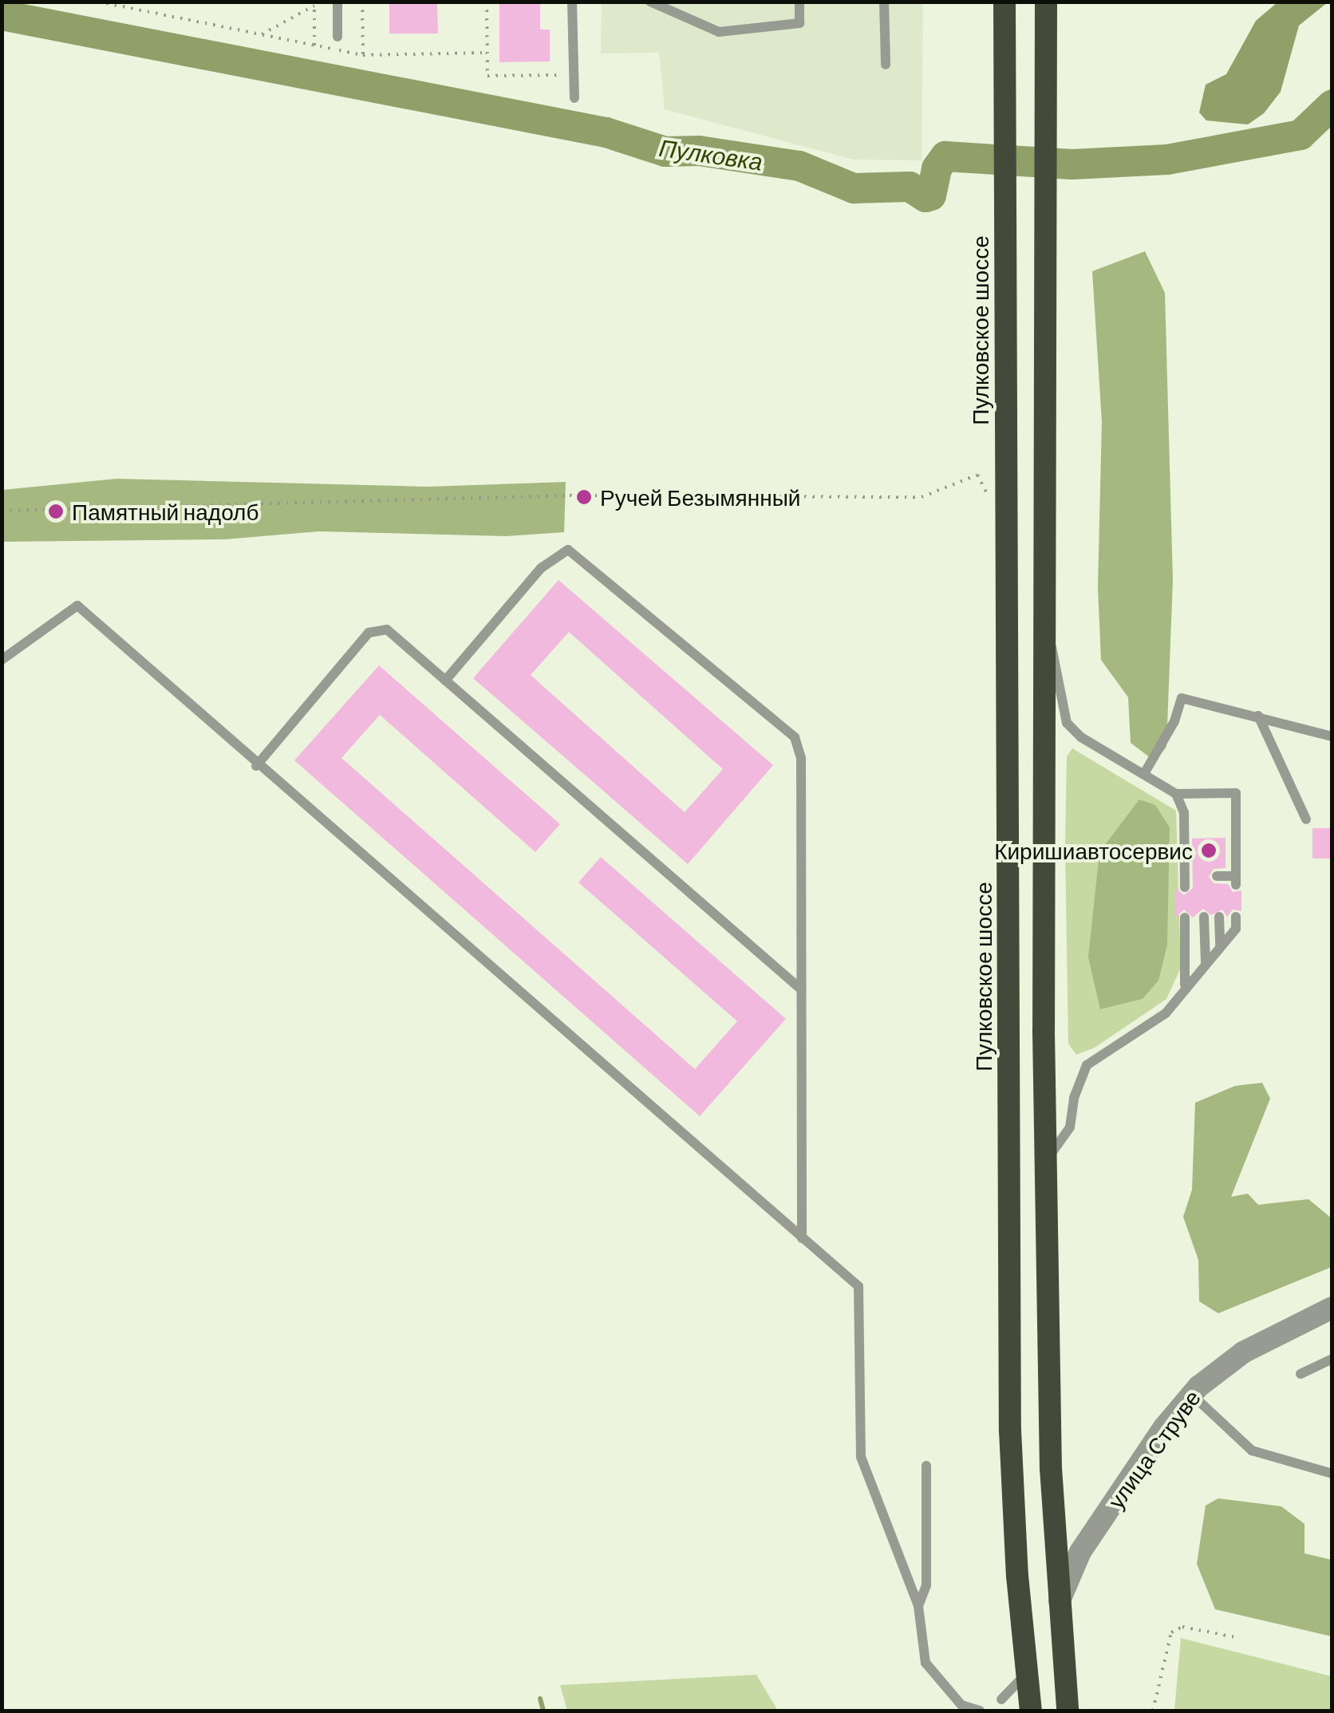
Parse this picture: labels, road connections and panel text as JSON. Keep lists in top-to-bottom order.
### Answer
{
  "streets": {
    "highway": ["Пулковское шоссе"],
    "street": ["улица Струве"]
  },
  "water": ["Пулковка"],
  "places": ["Ручей Безымянный", "Памятный надолб", "Киришиавтосервис"]
}
